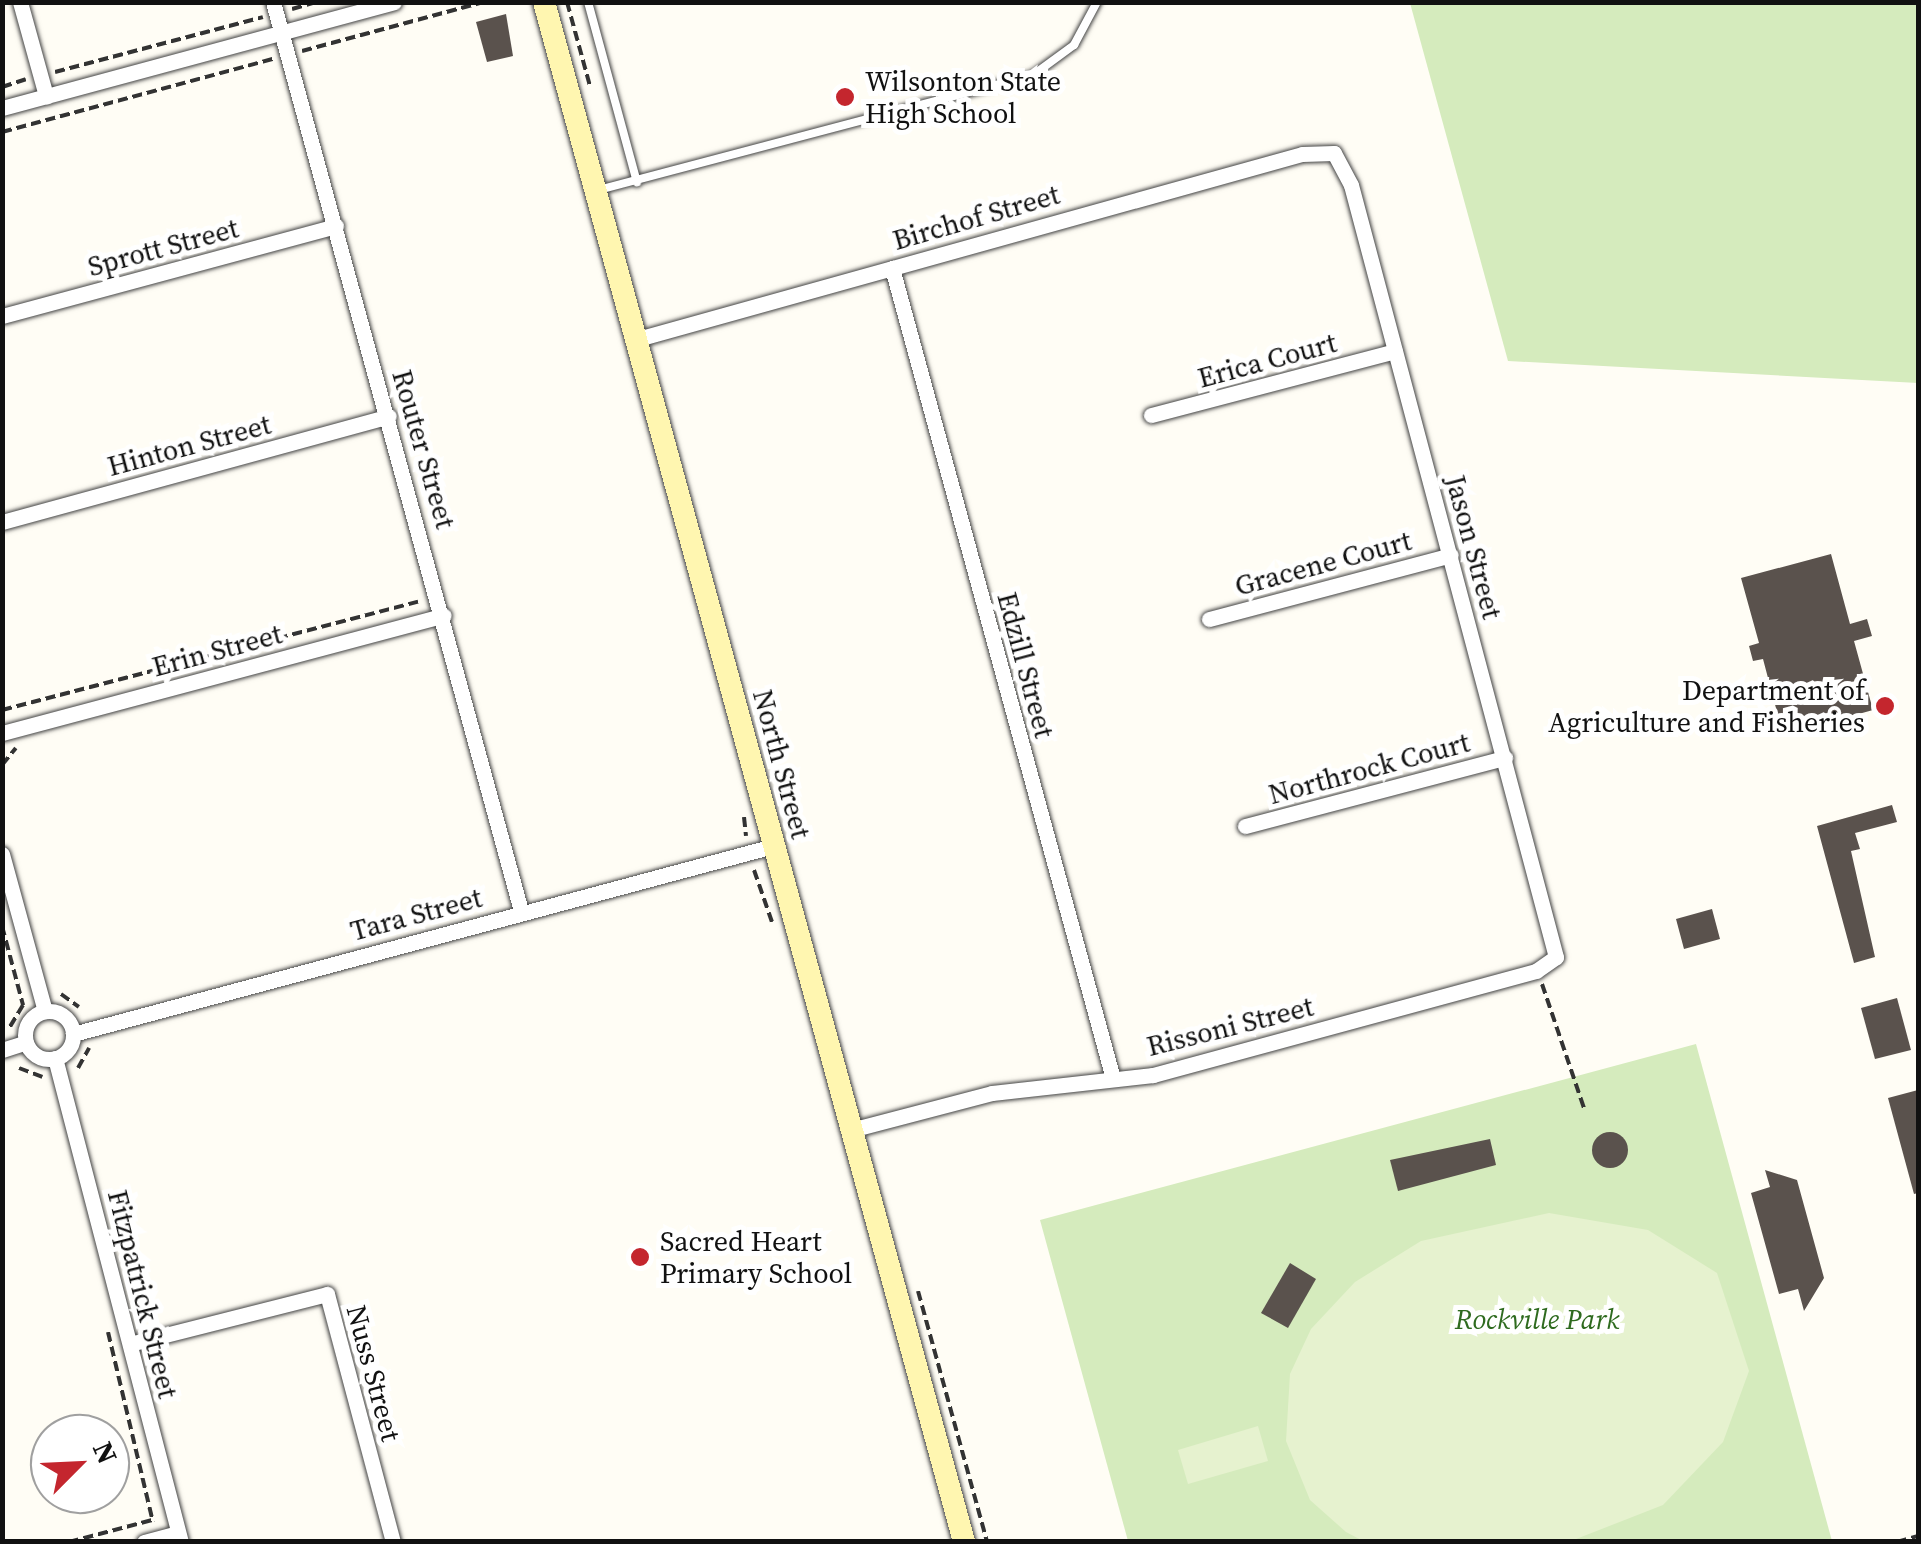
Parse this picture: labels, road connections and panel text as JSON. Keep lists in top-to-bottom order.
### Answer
{
  "streets": {
    "street": [
      "Birchof Street",
      "Sprott Street",
      "Erica Court",
      "Hinton Street",
      "Router Street",
      "Jason Street",
      "Gracene Court",
      "Erin Street",
      "Edzill Street",
      "North Street",
      "Northrock Court",
      "Tara Street",
      "Rissoni Street",
      "Fitzpatrick Street",
      "Nuss Street"
    ]
  },
  "crossings": [
    ["Birchof Street", "Jason Street"],
    ["Birchof Street", "Edzill Street"],
    ["Birchof Street", "North Street"],
    ["Sprott Street", "Router Street"],
    ["Erica Court", "Jason Street"],
    ["Hinton Street", "Router Street"],
    ["Router Street", "Erin Street"],
    ["Router Street", "Tara Street"],
    ["Jason Street", "Gracene Court"],
    ["Jason Street", "Northrock Court"],
    ["Jason Street", "Rissoni Street"],
    ["Edzill Street", "Rissoni Street"],
    ["North Street", "Tara Street"],
    ["North Street", "Rissoni Street"],
    ["Tara Street", "Fitzpatrick Street"],
    ["Fitzpatrick Street", "Nuss Street"]
  ],
  "parks": ["Rockville Park"],
  "places": ["Wilsonton State High School", "Department of Agriculture and Fisheries", "Sacred Heart Primary School"],
  "north": "top right"
}
